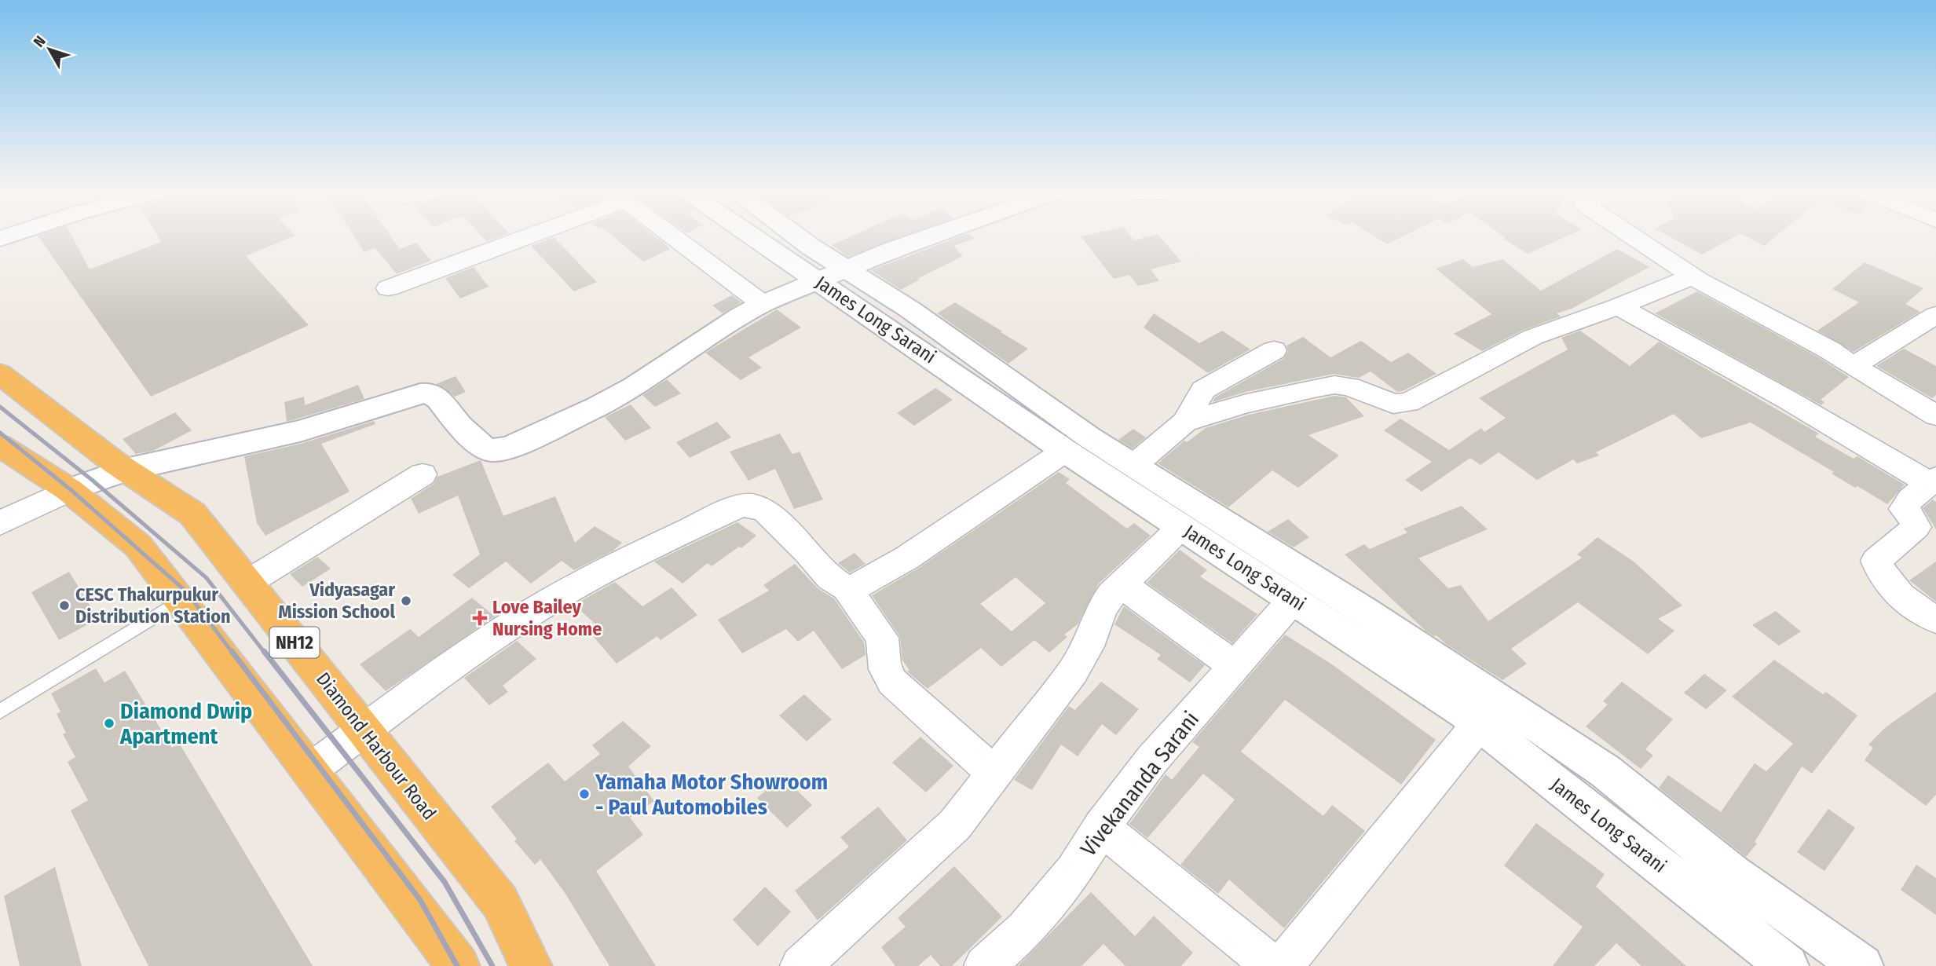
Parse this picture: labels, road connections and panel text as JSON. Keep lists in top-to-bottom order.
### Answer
{
  "streets": {
    "highway": ["NH12", "Diamond Harbour Road"],
    "main road": ["James Long Sarani"],
    "street": ["Vivekananda Sarani"]
  },
  "crossings": [
    ["James Long Sarani", "Vivekananda Sarani"]
  ],
  "places": {
    "other": [
      "Vidyasagar Mission School",
      "CESC Thakurpukur Distribution Station",
      "Diamond Dwip Apartment",
      "Yamaha Motor Showroom - Paul Automobiles"
    ],
    "health": ["Love Bailey Nursing Home"]
  },
  "north": "top left"
}
